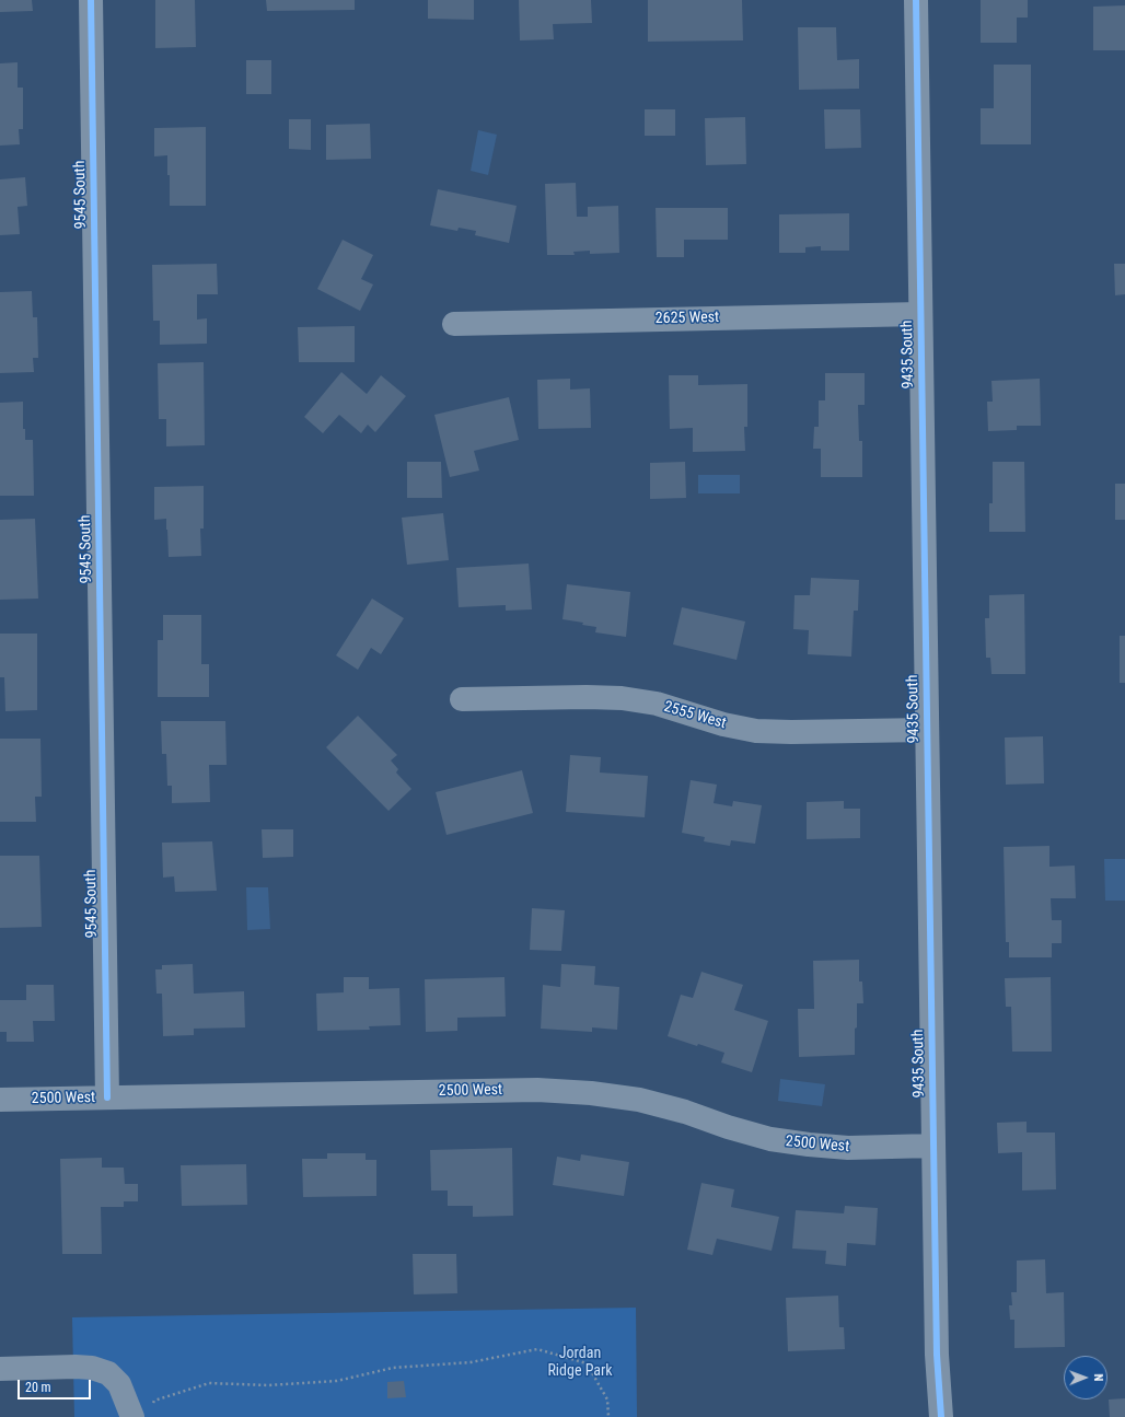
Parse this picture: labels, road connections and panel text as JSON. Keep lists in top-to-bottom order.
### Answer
{
  "streets": {
    "street": [
      "9545 South",
      "2625 West",
      "9435 South",
      "2555 West",
      "2500 West"
    ]
  },
  "crossings": [
    ["9545 South", "2500 West"],
    ["2625 West", "9435 South"],
    ["9435 South", "2555 West"],
    ["9435 South", "2500 West"]
  ],
  "parks": ["Jordan Ridge Park"],
  "scale_bar": "20 m",
  "north": "right"
}
